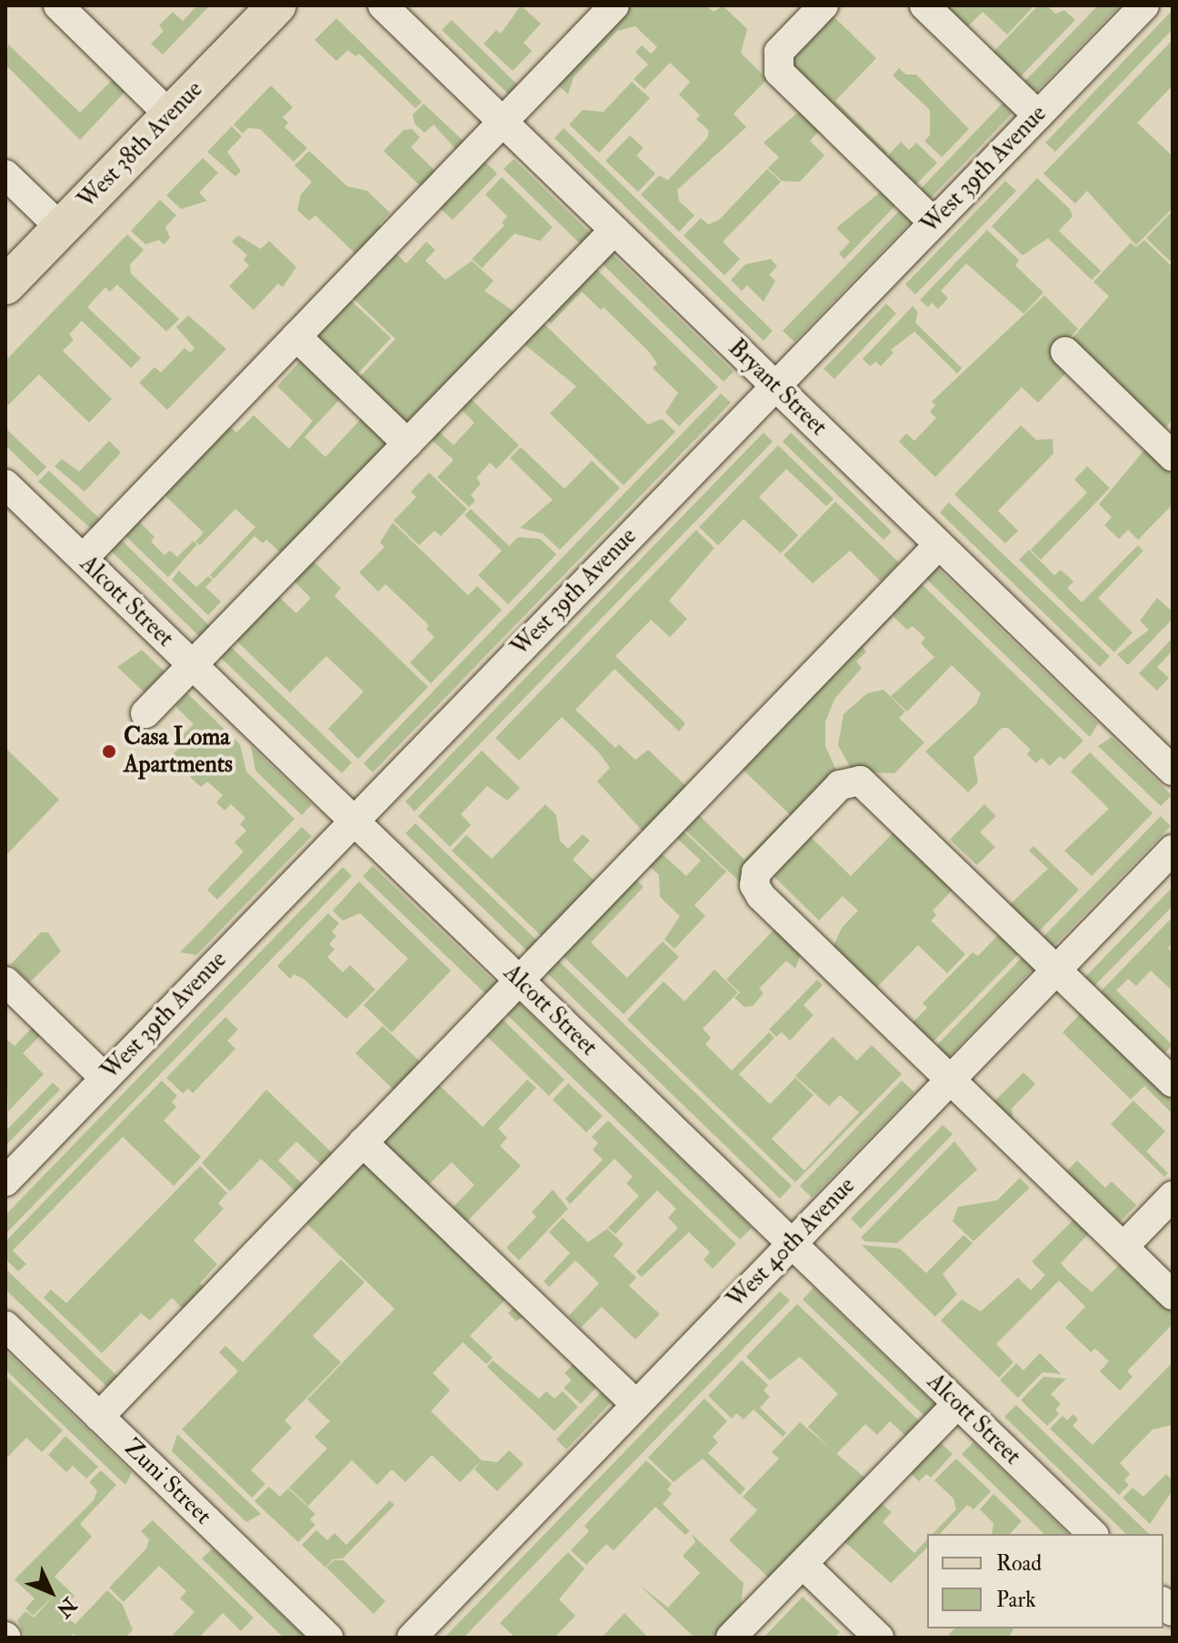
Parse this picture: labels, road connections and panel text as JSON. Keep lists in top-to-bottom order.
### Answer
{
  "streets": {
    "main road": ["West 38th Avenue"],
    "street": [
      "West 39th Avenue",
      "Bryant Street",
      "Alcott Street",
      "West 40th Avenue",
      "Zuni Street"
    ]
  },
  "crossings": [
    ["West 39th Avenue", "Bryant Street"],
    ["West 39th Avenue", "Alcott Street"],
    ["Alcott Street", "West 40th Avenue"]
  ],
  "places": ["Casa Loma Apartments"],
  "legend": ["Road", "Park"],
  "north": "bottom right"
}
